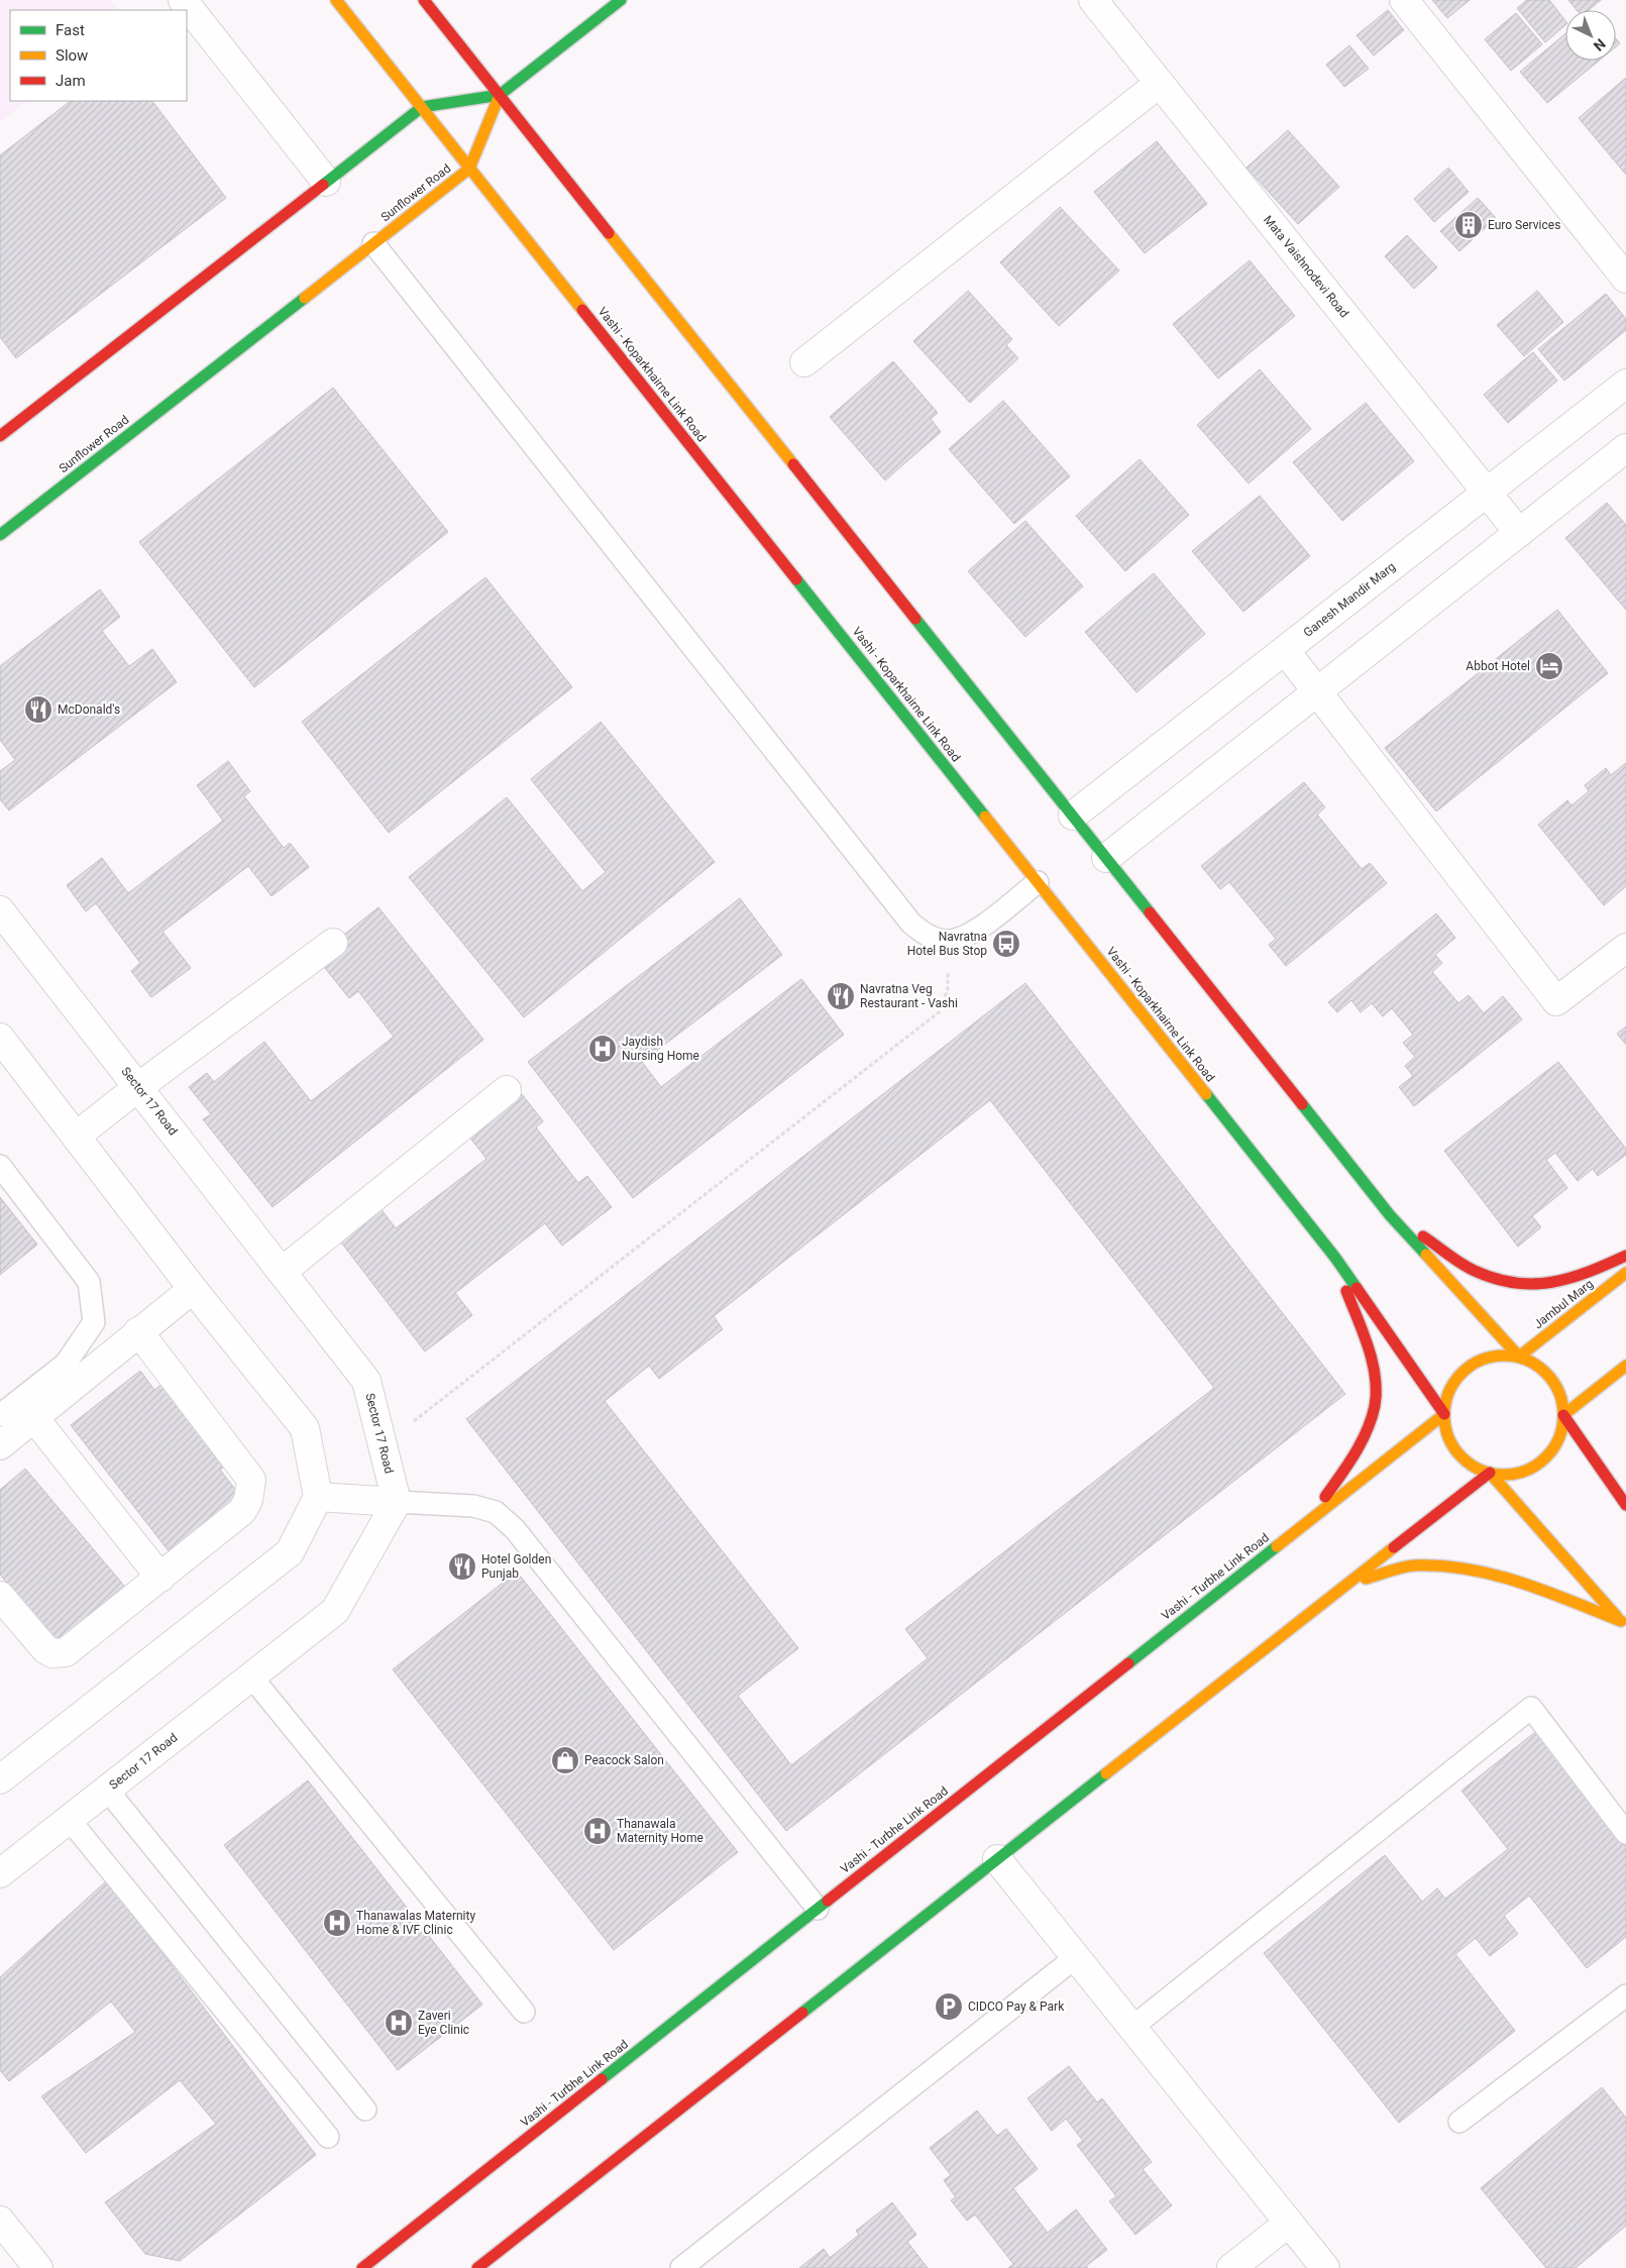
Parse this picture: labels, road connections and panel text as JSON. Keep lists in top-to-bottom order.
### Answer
{
  "streets": {
    "main road": [
      "Sunflower Road",
      "Vashi - Koparkhairne Link Road",
      "Jambul Marg",
      "Vashi - Turbhe Link Road"
    ],
    "street": ["Mata Vaishnodevi Road", "Ganesh Mandir Marg", "Sector 17 Road"]
  },
  "crossings": [
    ["Sunflower Road", "Vashi - Koparkhairne Link Road"],
    ["Mata Vaishnodevi Road", "Ganesh Mandir Marg"],
    ["Vashi - Koparkhairne Link Road", "Jambul Marg"],
    ["Vashi - Koparkhairne Link Road", "Vashi - Turbhe Link Road"],
    ["Jambul Marg", "Vashi - Turbhe Link Road"]
  ],
  "places": {
    "building": ["Euro Services"],
    "hotel": ["Abbot Hotel"],
    "restaurant": ["McDonald's", "Navratna Veg Restaurant - Vashi", "Hotel Golden Punjab"],
    "bus stop": ["Navratna Hotel Bus Stop"],
    "hospital": [
      "Jaydish Nursing Home",
      "Thanawala Maternity Home",
      "Thanawalas Maternity Home & IVF Clinic",
      "Zaveri Eye Clinic"
    ],
    "shop": ["Peacock Salon"],
    "parking": ["CIDCO Pay & Park"]
  },
  "legend": ["Fast", "Slow", "Jam"],
  "north": "bottom right"
}
